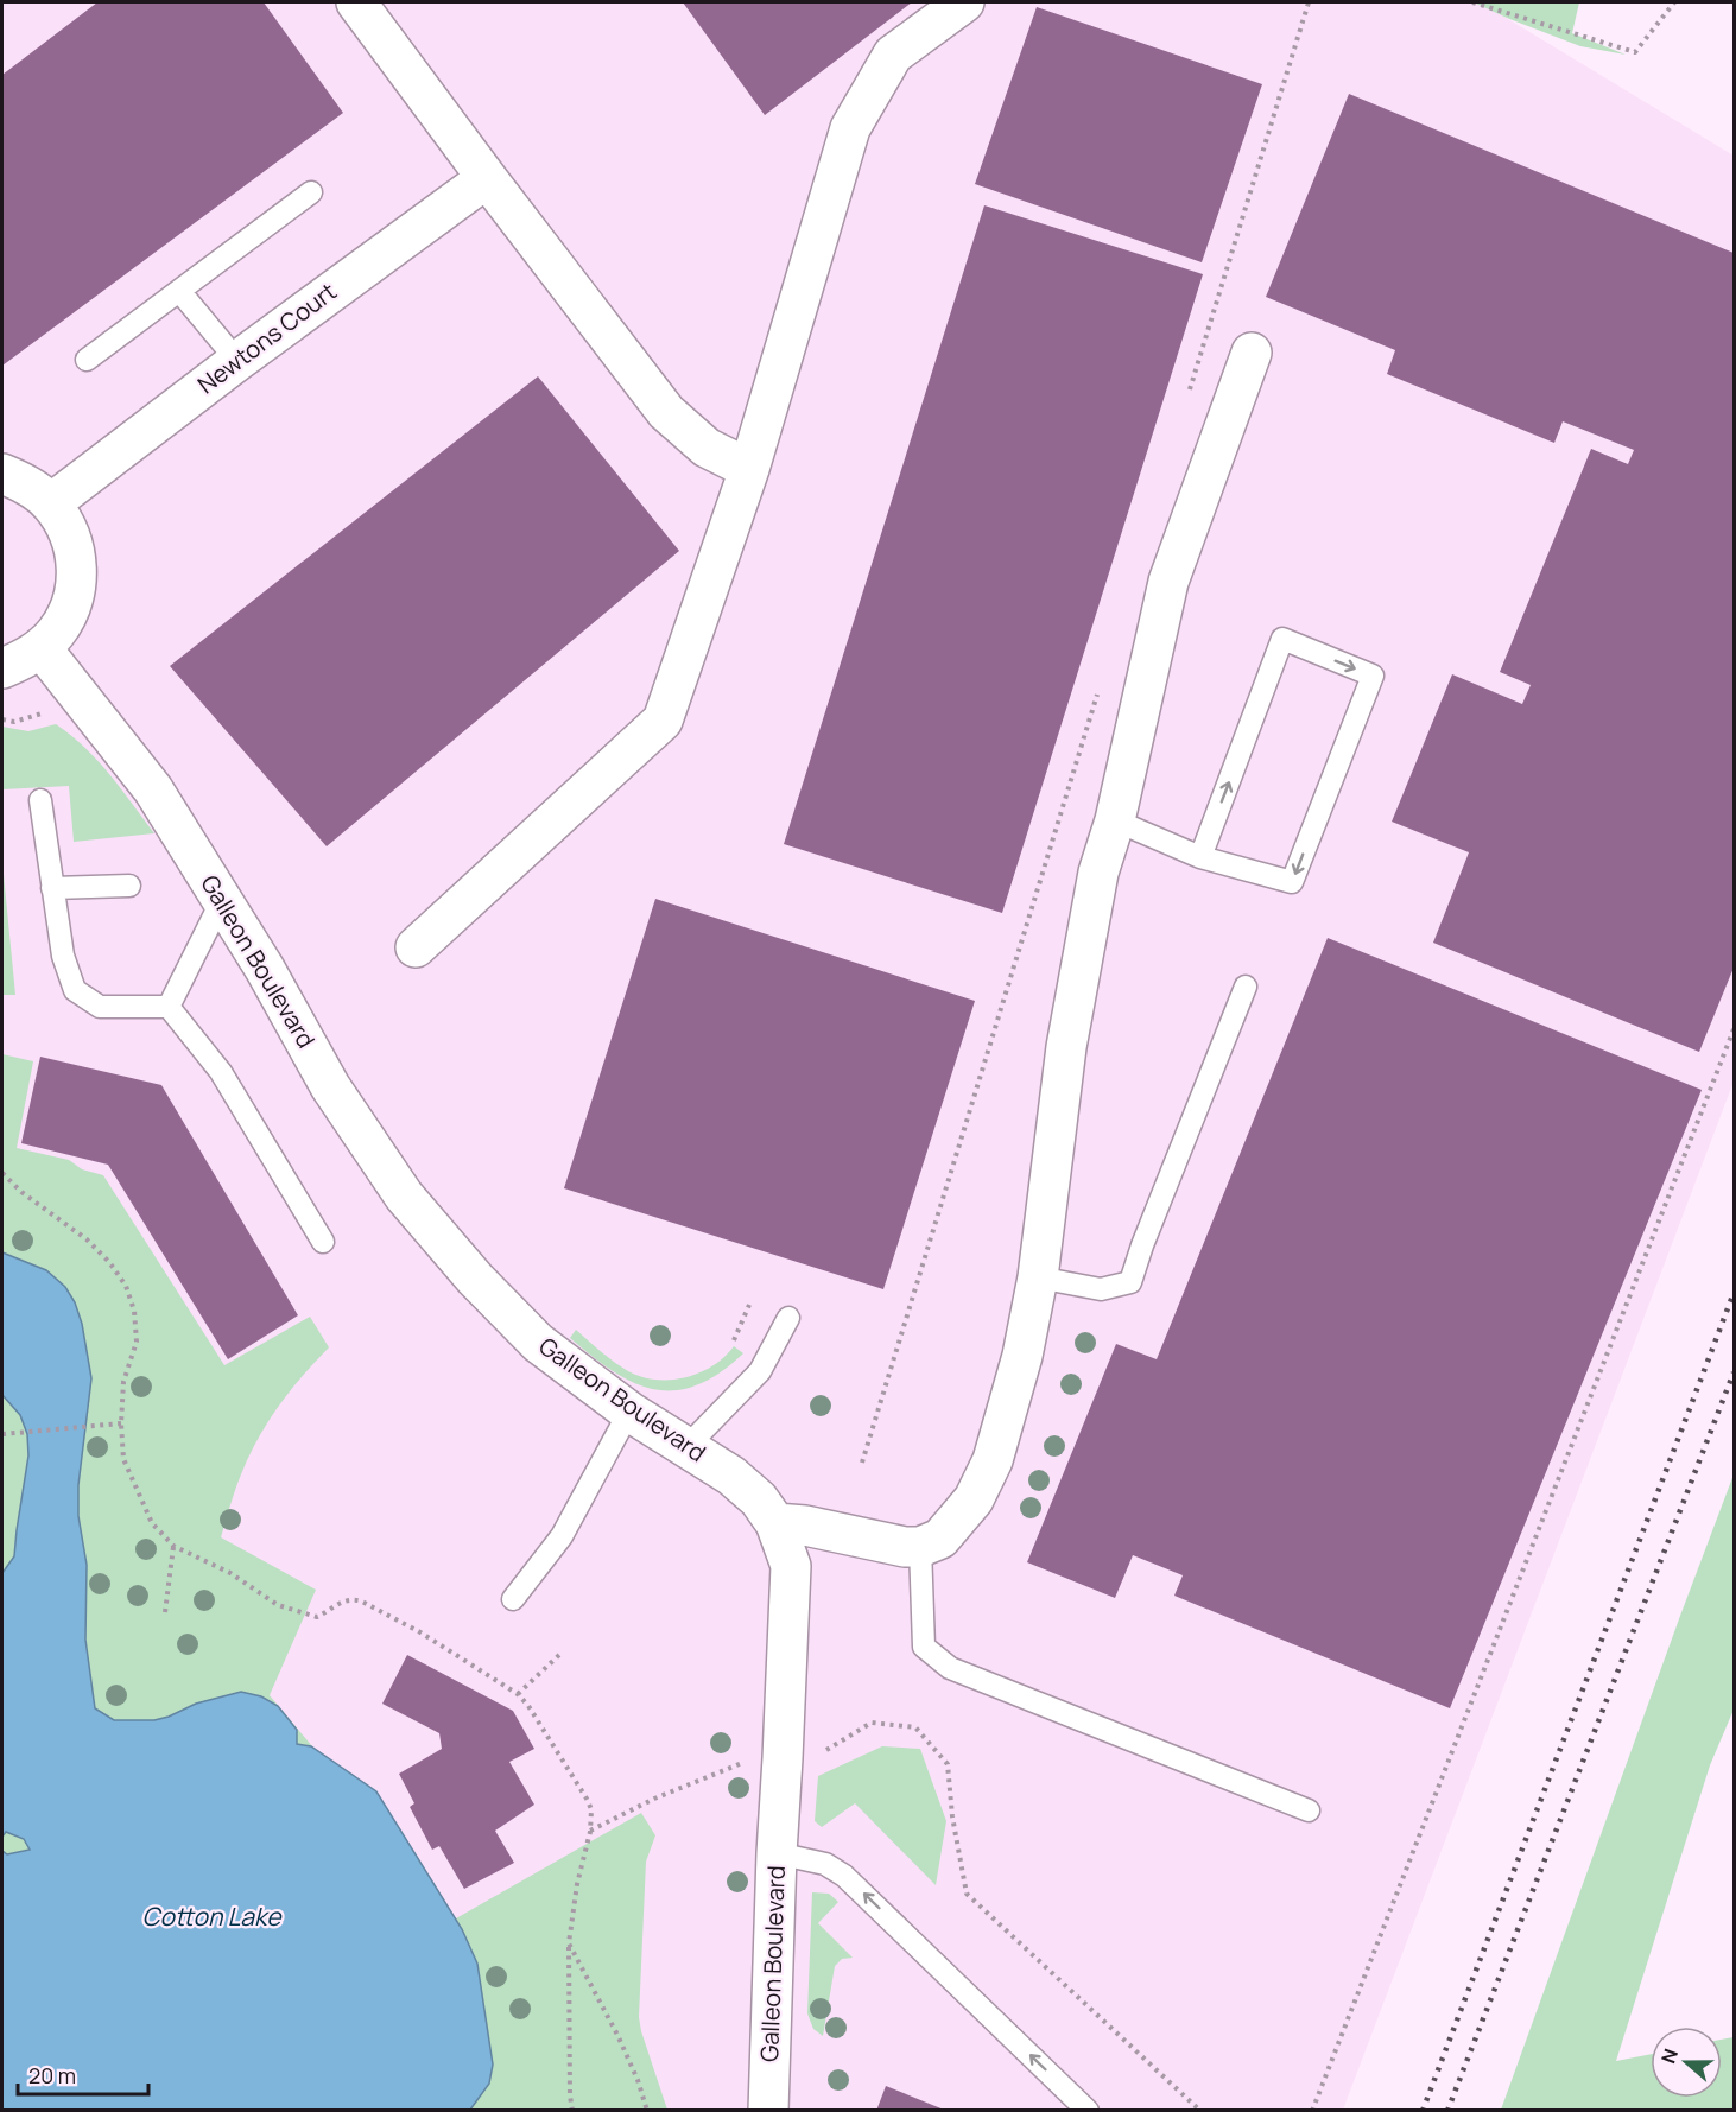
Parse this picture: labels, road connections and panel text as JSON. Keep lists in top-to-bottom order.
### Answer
{
  "streets": {
    "street": ["Newtons Court", "Galleon Boulevard"]
  },
  "water": ["Cotton Lake"],
  "scale_bar": "20 m",
  "north": "left"
}
